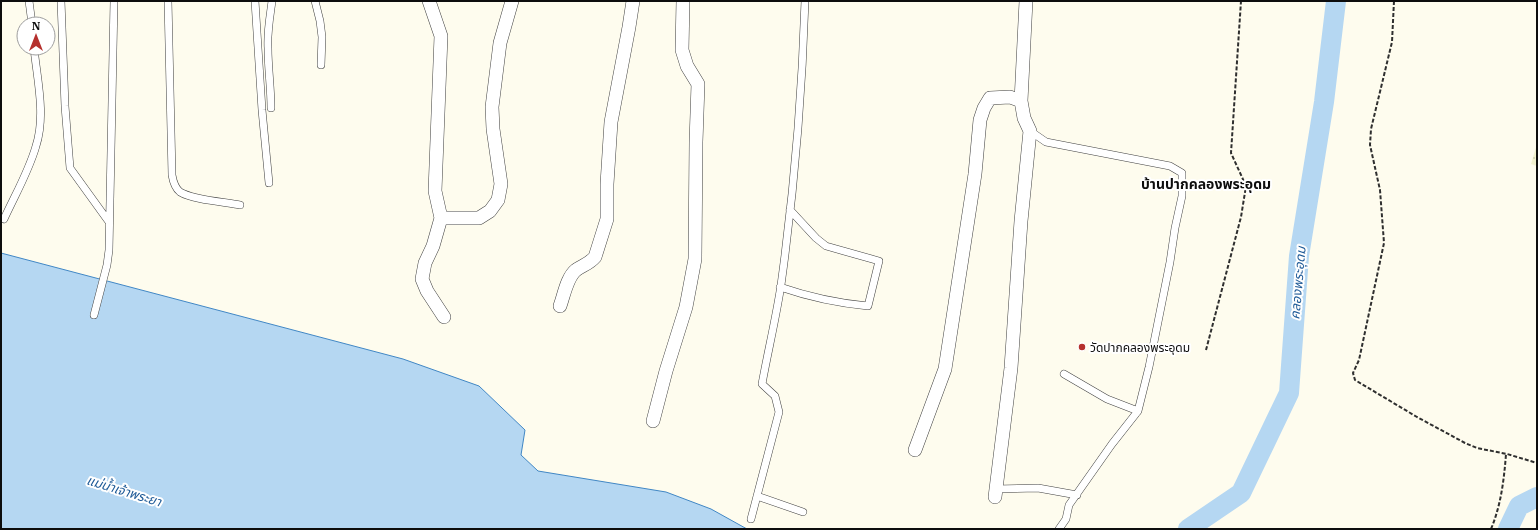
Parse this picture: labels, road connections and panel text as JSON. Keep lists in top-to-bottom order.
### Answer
{
  "districts": ["บ้านปากคลองพระอุดม"],
  "water": ["คลองพระอุดม", "แม่น้ำเจ้าพระยา"],
  "places": ["วัดปากคลองพระอุดม"],
  "north": "top"
}
